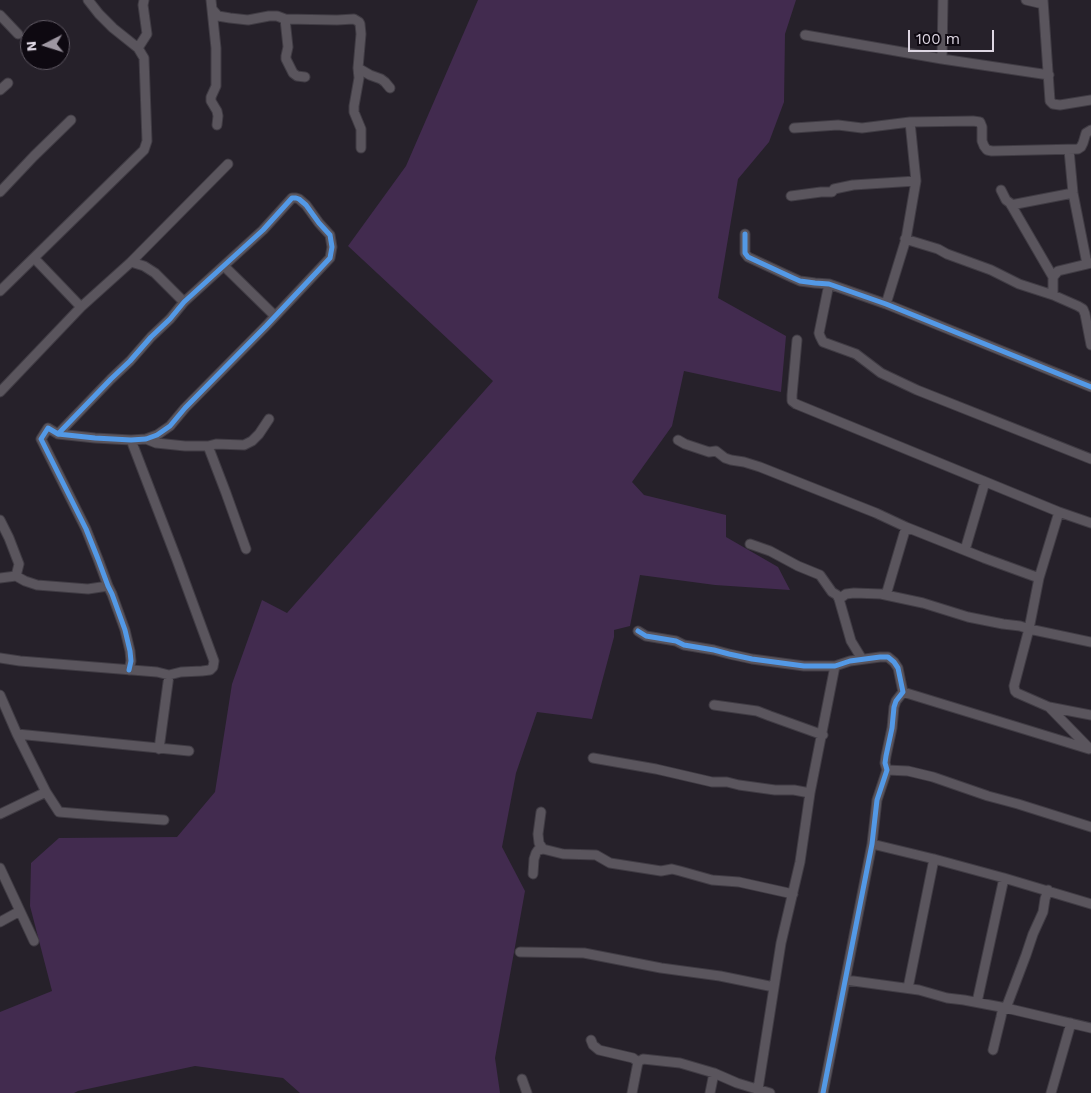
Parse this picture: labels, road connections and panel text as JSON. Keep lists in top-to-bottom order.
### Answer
{
  "scale_bar": "100 m",
  "north": "left"
}
